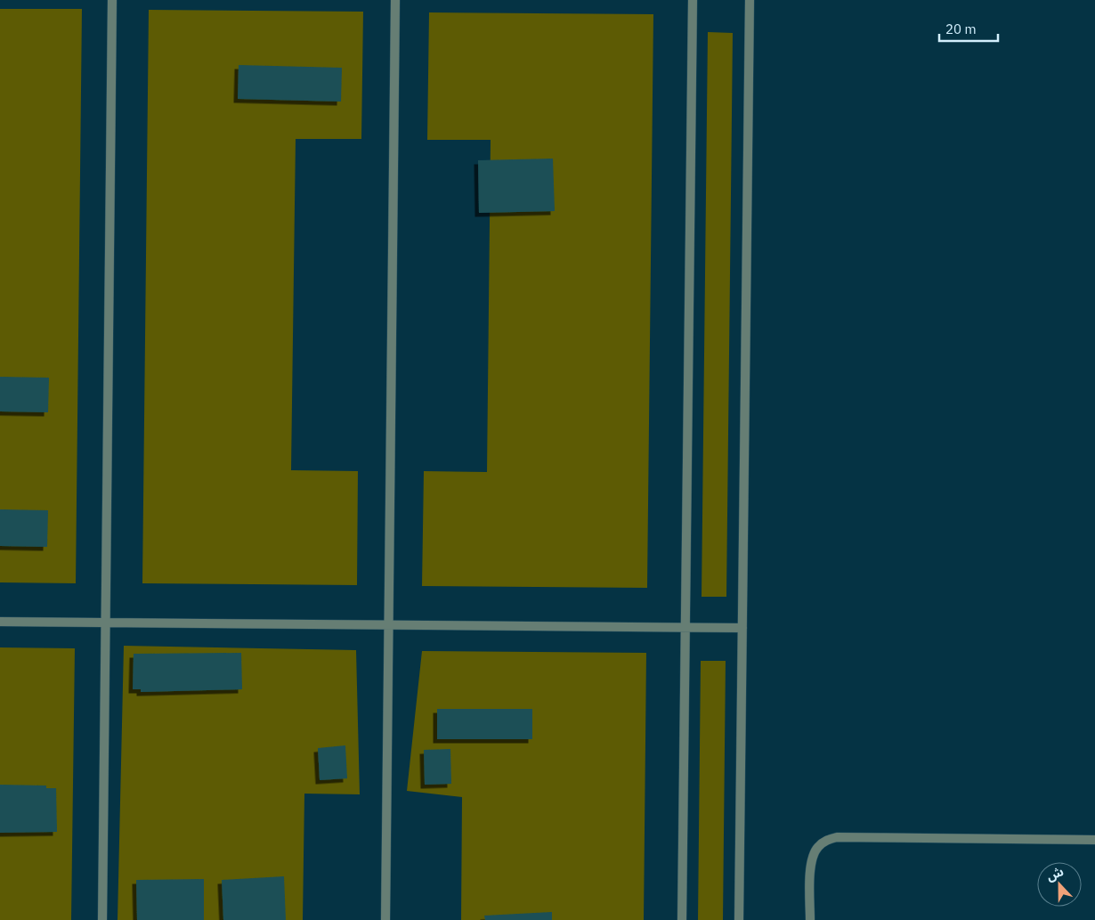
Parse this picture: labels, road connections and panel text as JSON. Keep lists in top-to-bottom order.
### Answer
{
  "scale_bar": "20 m",
  "north": "top"
}
